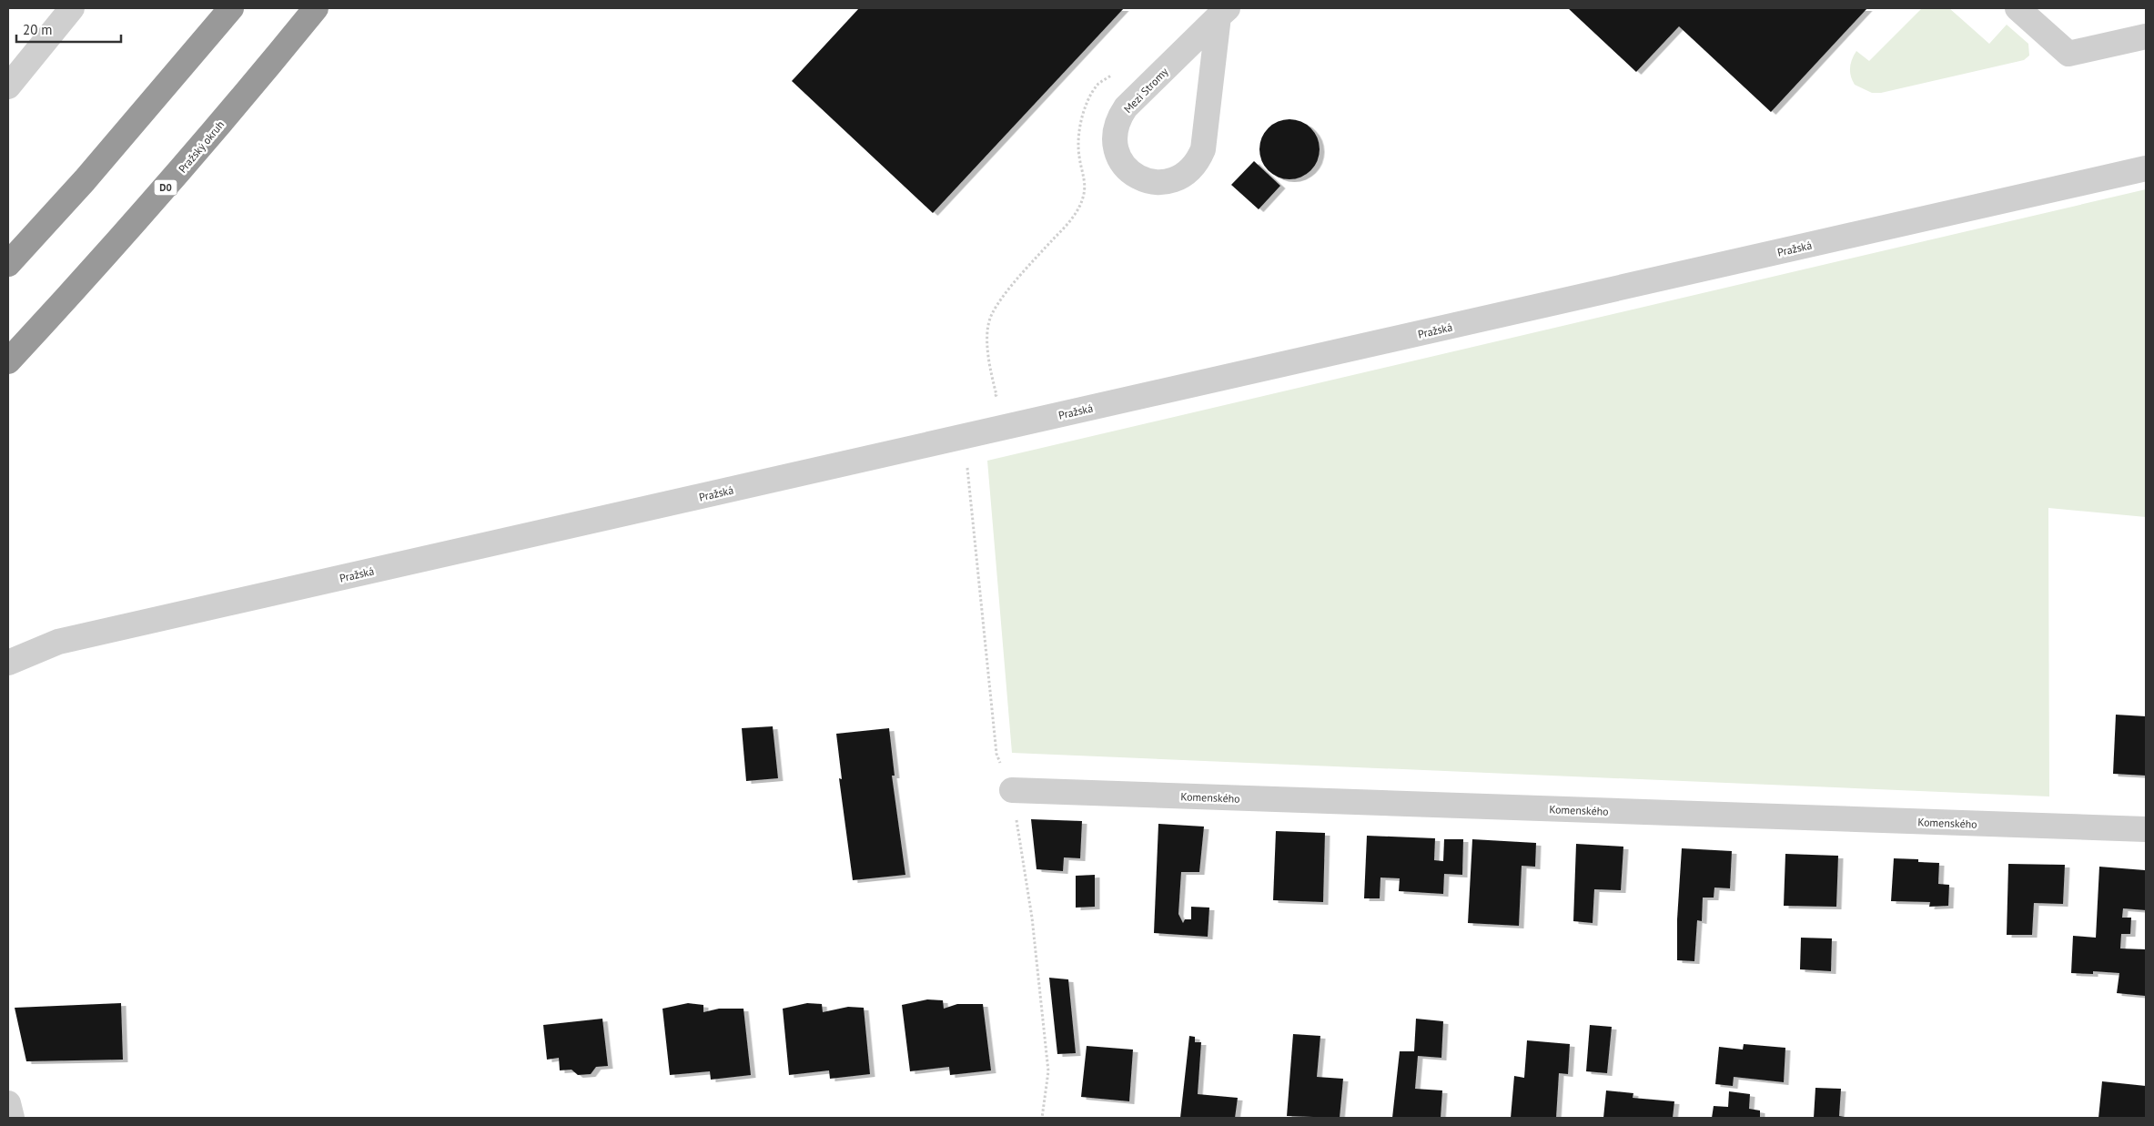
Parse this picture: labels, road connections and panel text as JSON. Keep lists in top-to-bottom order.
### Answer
{
  "streets": {
    "highway": ["Pražský okruh", "D0"],
    "street": ["Mezi Stromy", "Pražská", "Komenského"]
  },
  "scale_bar": "20 m"
}
